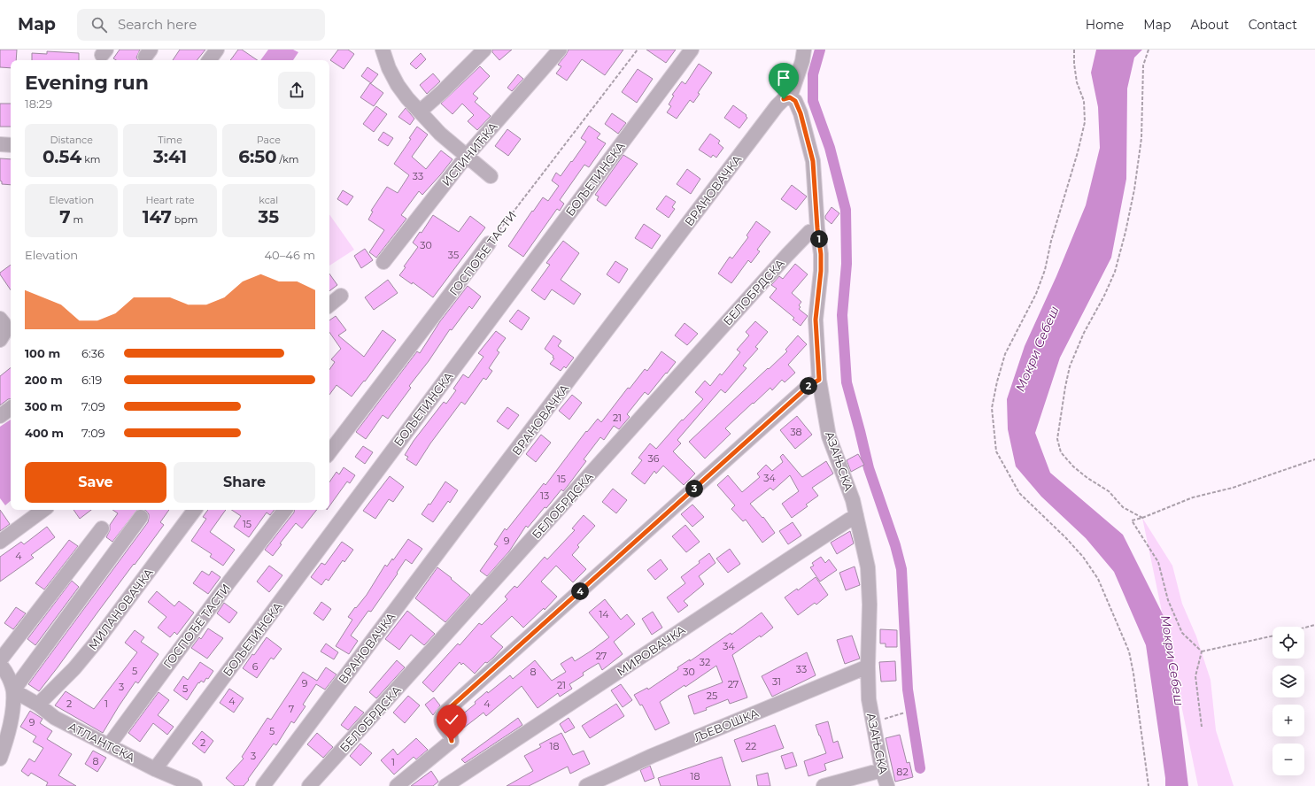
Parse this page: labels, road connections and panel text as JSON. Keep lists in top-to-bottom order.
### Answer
{
  "streets": {
    "street": [
      "ИСТИНИЋКА",
      "БОЉЕТИНСКА",
      "ВРАНОВАЧКА",
      "ГОСПОЂЕ ТАСТИ",
      "БЕЛОБРДСКА",
      "АЗАЊСКА",
      "МИЛАНОВАЧКА",
      "МИРОВАЧКА",
      "ЉЕВОШКА",
      "АТЛАНТСКА"
    ]
  },
  "crossings": [
    ["БОЉЕТИНСКА", "АТЛАНТСКА"],
    ["ВРАНОВАЧКА", "АЗАЊСКА"],
    ["ГОСПОЂЕ ТАСТИ", "АТЛАНТСКА"],
    ["БЕЛОБРДСКА", "АЗАЊСКА"],
    ["АЗАЊСКА", "МИРОВАЧКА"],
    ["АЗАЊСКА", "ЉЕВОШКА"],
    ["МИЛАНОВАЧКА", "АТЛАНТСКА"]
  ],
  "water": ["Мокри Себеш"],
  "house_numbers": [
    "33",
    "30",
    "35",
    "21",
    "38",
    "36",
    "34",
    "15",
    "13",
    "15",
    "9",
    "4",
    "14",
    "34",
    "27",
    "32",
    "6",
    "33",
    "5",
    "8",
    "30",
    "31",
    "9",
    "27",
    "21",
    "3",
    "5",
    "25",
    "4",
    "2",
    "1",
    "4",
    "7",
    "9",
    "5",
    "2",
    "18",
    "22",
    "3",
    "8",
    "1",
    "82",
    "18"
  ],
  "page": {
    "header": "Map",
    "search": "Search here",
    "nav": [
      "Home",
      "Map",
      "About",
      "Contact"
    ],
    "heading": ["Evening run", "18:29"],
    "stats": [
      ["Distance", "0.54 km"],
      ["Time", "3:41"],
      ["Pace", "6:50 /km"],
      ["Elevation", "7 m"],
      ["Heart rate", "147 bpm"],
      ["kcal", "35"]
    ],
    "pins": [
      "1",
      "2",
      "3",
      "4"
    ],
    "chart": ["Elevation", "40–46 m"],
    "list": [
      {
        "name": "100 m",
        "note": "6:36"
      },
      {
        "name": "200 m",
        "note": "6:19"
      },
      {
        "name": "300 m",
        "note": "7:09"
      },
      {
        "name": "400 m",
        "note": "7:09"
      }
    ],
    "buttons": ["Save", "Share"],
    "map_buttons": ["+", "−"]
  }
}
